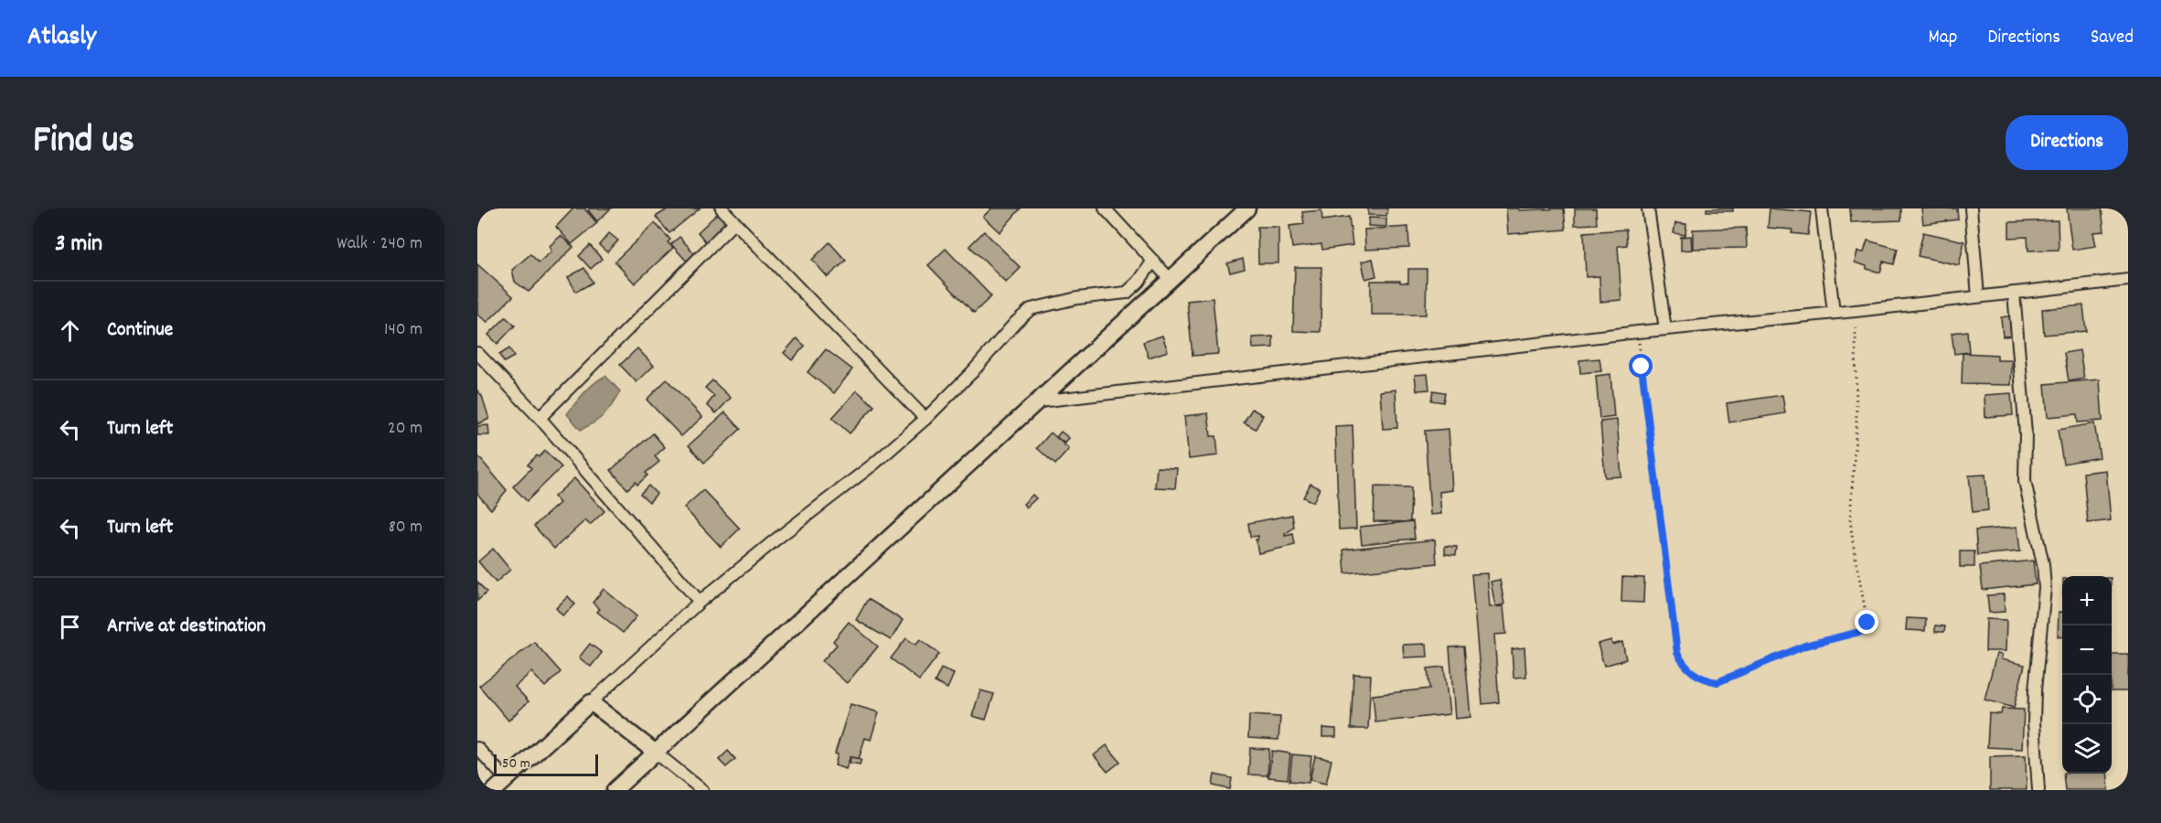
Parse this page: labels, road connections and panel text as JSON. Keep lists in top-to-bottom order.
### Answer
{
  "scale_bar": "50 m",
  "page": {
    "header": "Atlasly",
    "nav": ["Map", "Directions", "Saved"],
    "title": "Find us",
    "buttons": "Directions",
    "heading": ["3 min", "Walk · 240 m"],
    "list": [
      ["Continue", "140 m"],
      ["Turn left", "20 m"],
      ["Turn left", "80 m"],
      "Arrive at destination"
    ],
    "map_buttons": ["+", "−"],
    "scale": "50 m"
  }
}
